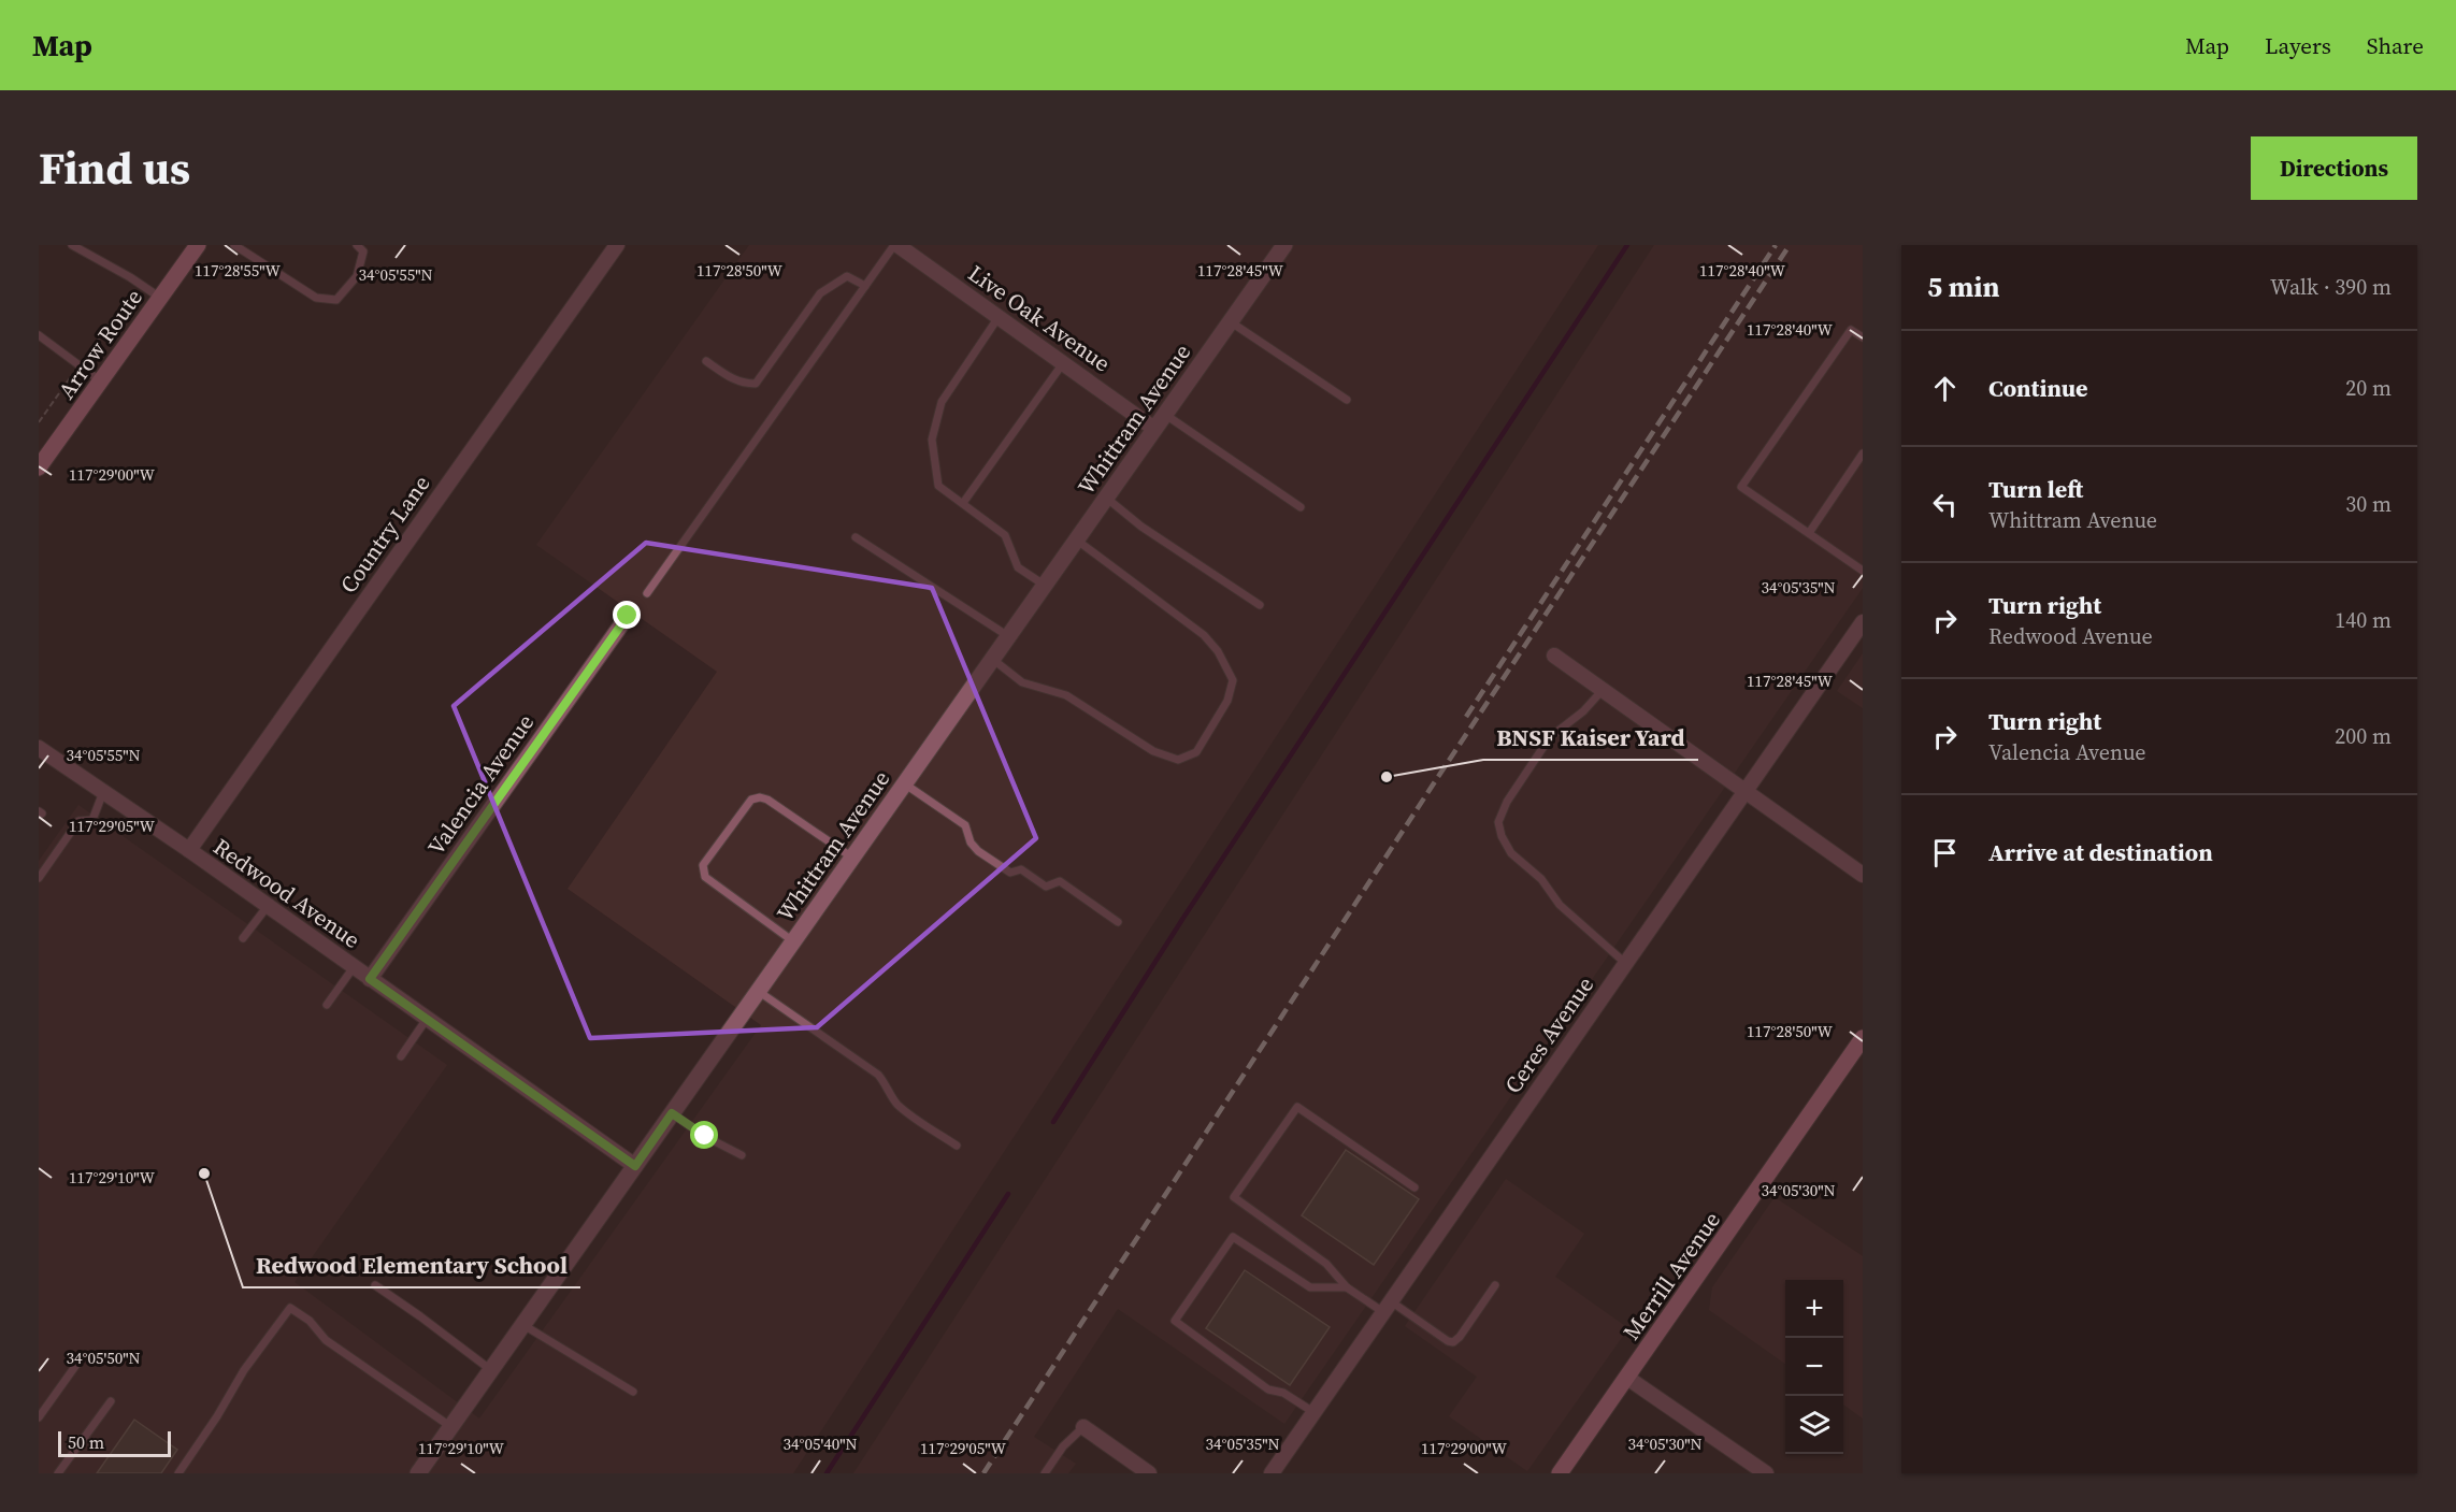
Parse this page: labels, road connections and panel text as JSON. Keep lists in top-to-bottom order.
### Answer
{
  "streets": {
    "main road": ["Arrow Route", "Merrill Avenue"],
    "street": [
      "Live Oak Avenue",
      "Whittram Avenue",
      "Country Lane",
      "Valencia Avenue",
      "Redwood Avenue",
      "Ceres Avenue"
    ]
  },
  "crossings": [
    ["Live Oak Avenue", "Whittram Avenue"],
    ["Whittram Avenue", "Redwood Avenue"],
    ["Country Lane", "Redwood Avenue"],
    ["Valencia Avenue", "Redwood Avenue"]
  ],
  "places": ["BNSF Kaiser Yard", "Redwood Elementary School"],
  "scale_bar": "50 m",
  "page": {
    "header": "Map",
    "nav": ["Map", "Layers", "Share"],
    "title": "Find us",
    "buttons": "Directions",
    "heading": ["5 min", "Walk · 390 m"],
    "list": [
      ["Continue", "20 m"],
      ["Turn left", "Whittram Avenue", "30 m"],
      ["Turn right", "Redwood Avenue", "140 m"],
      ["Turn right", "Valencia Avenue", "200 m"],
      "Arrive at destination"
    ],
    "map_buttons": ["+", "−"],
    "scale": "50 m"
  },
  "coordinates": [
    "117°28'55\"W",
    "117°28'40\"W",
    "117°28'50\"W",
    "117°28'45\"W",
    "34°05'55\"N",
    "117°29'00\"W",
    "34°05'35\"N",
    "117°29'05\"W",
    "117°29'10\"W",
    "34°05'30\"N",
    "34°05'50\"N",
    "34°05'40\"N"
  ]
}
